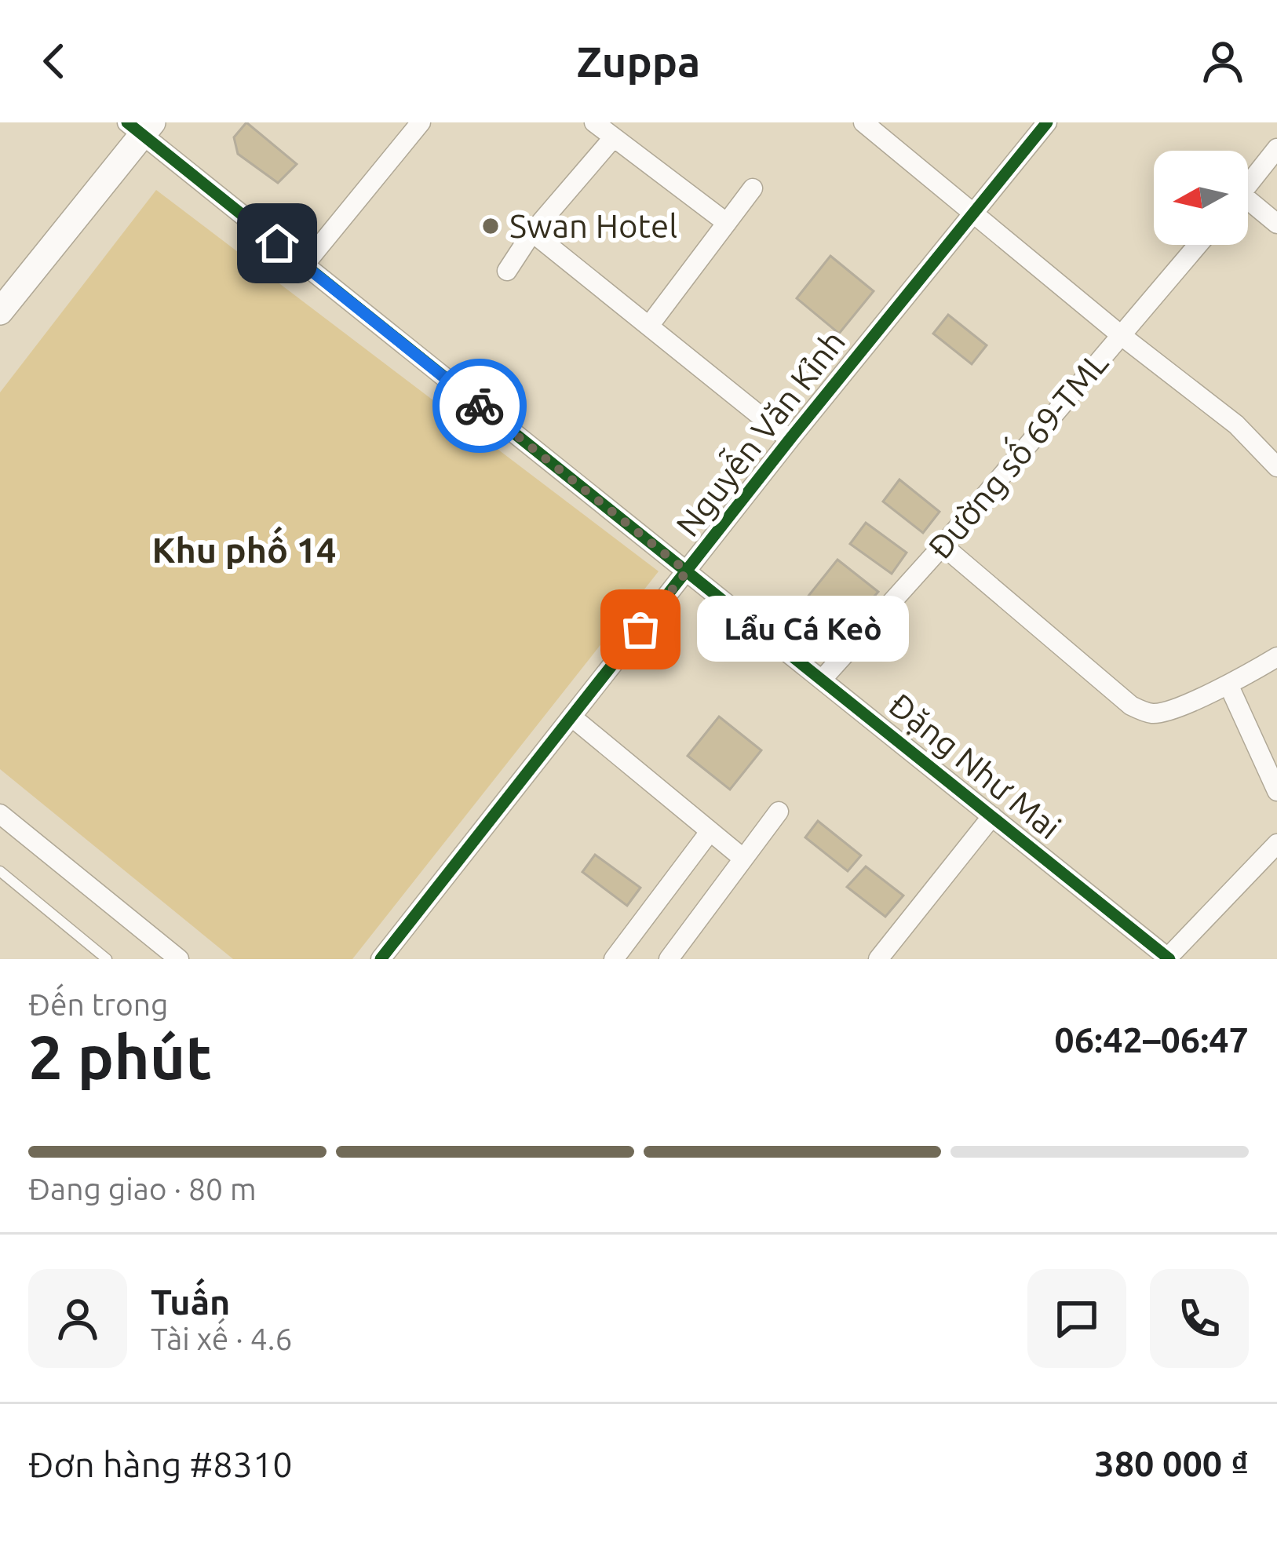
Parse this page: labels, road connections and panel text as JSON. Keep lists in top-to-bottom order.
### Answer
{
  "streets": {
    "street": ["Nguyễn Văn Kỉnh", "Đường số 69-TML", "Đặng Như Mai"]
  },
  "crossings": [
    ["Nguyễn Văn Kỉnh", "Đặng Như Mai"],
    ["Đường số 69-TML", "Đặng Như Mai"]
  ],
  "districts": ["Khu phố 14"],
  "places": ["Swan Hotel", "Lẩu Cá Keò"],
  "north": "left",
  "page": {
    "header": "Zuppa",
    "bubble": "Lẩu Cá Keò",
    "heading": ["2 phút", "Đến trong", "06:42–06:47"],
    "panel": [
      "Tuấn",
      "Tài xế · 4.6",
      "Đơn hàng #8310",
      "380 000 ₫"
    ],
    "bar": "Đang giao · 80 m"
  }
}
